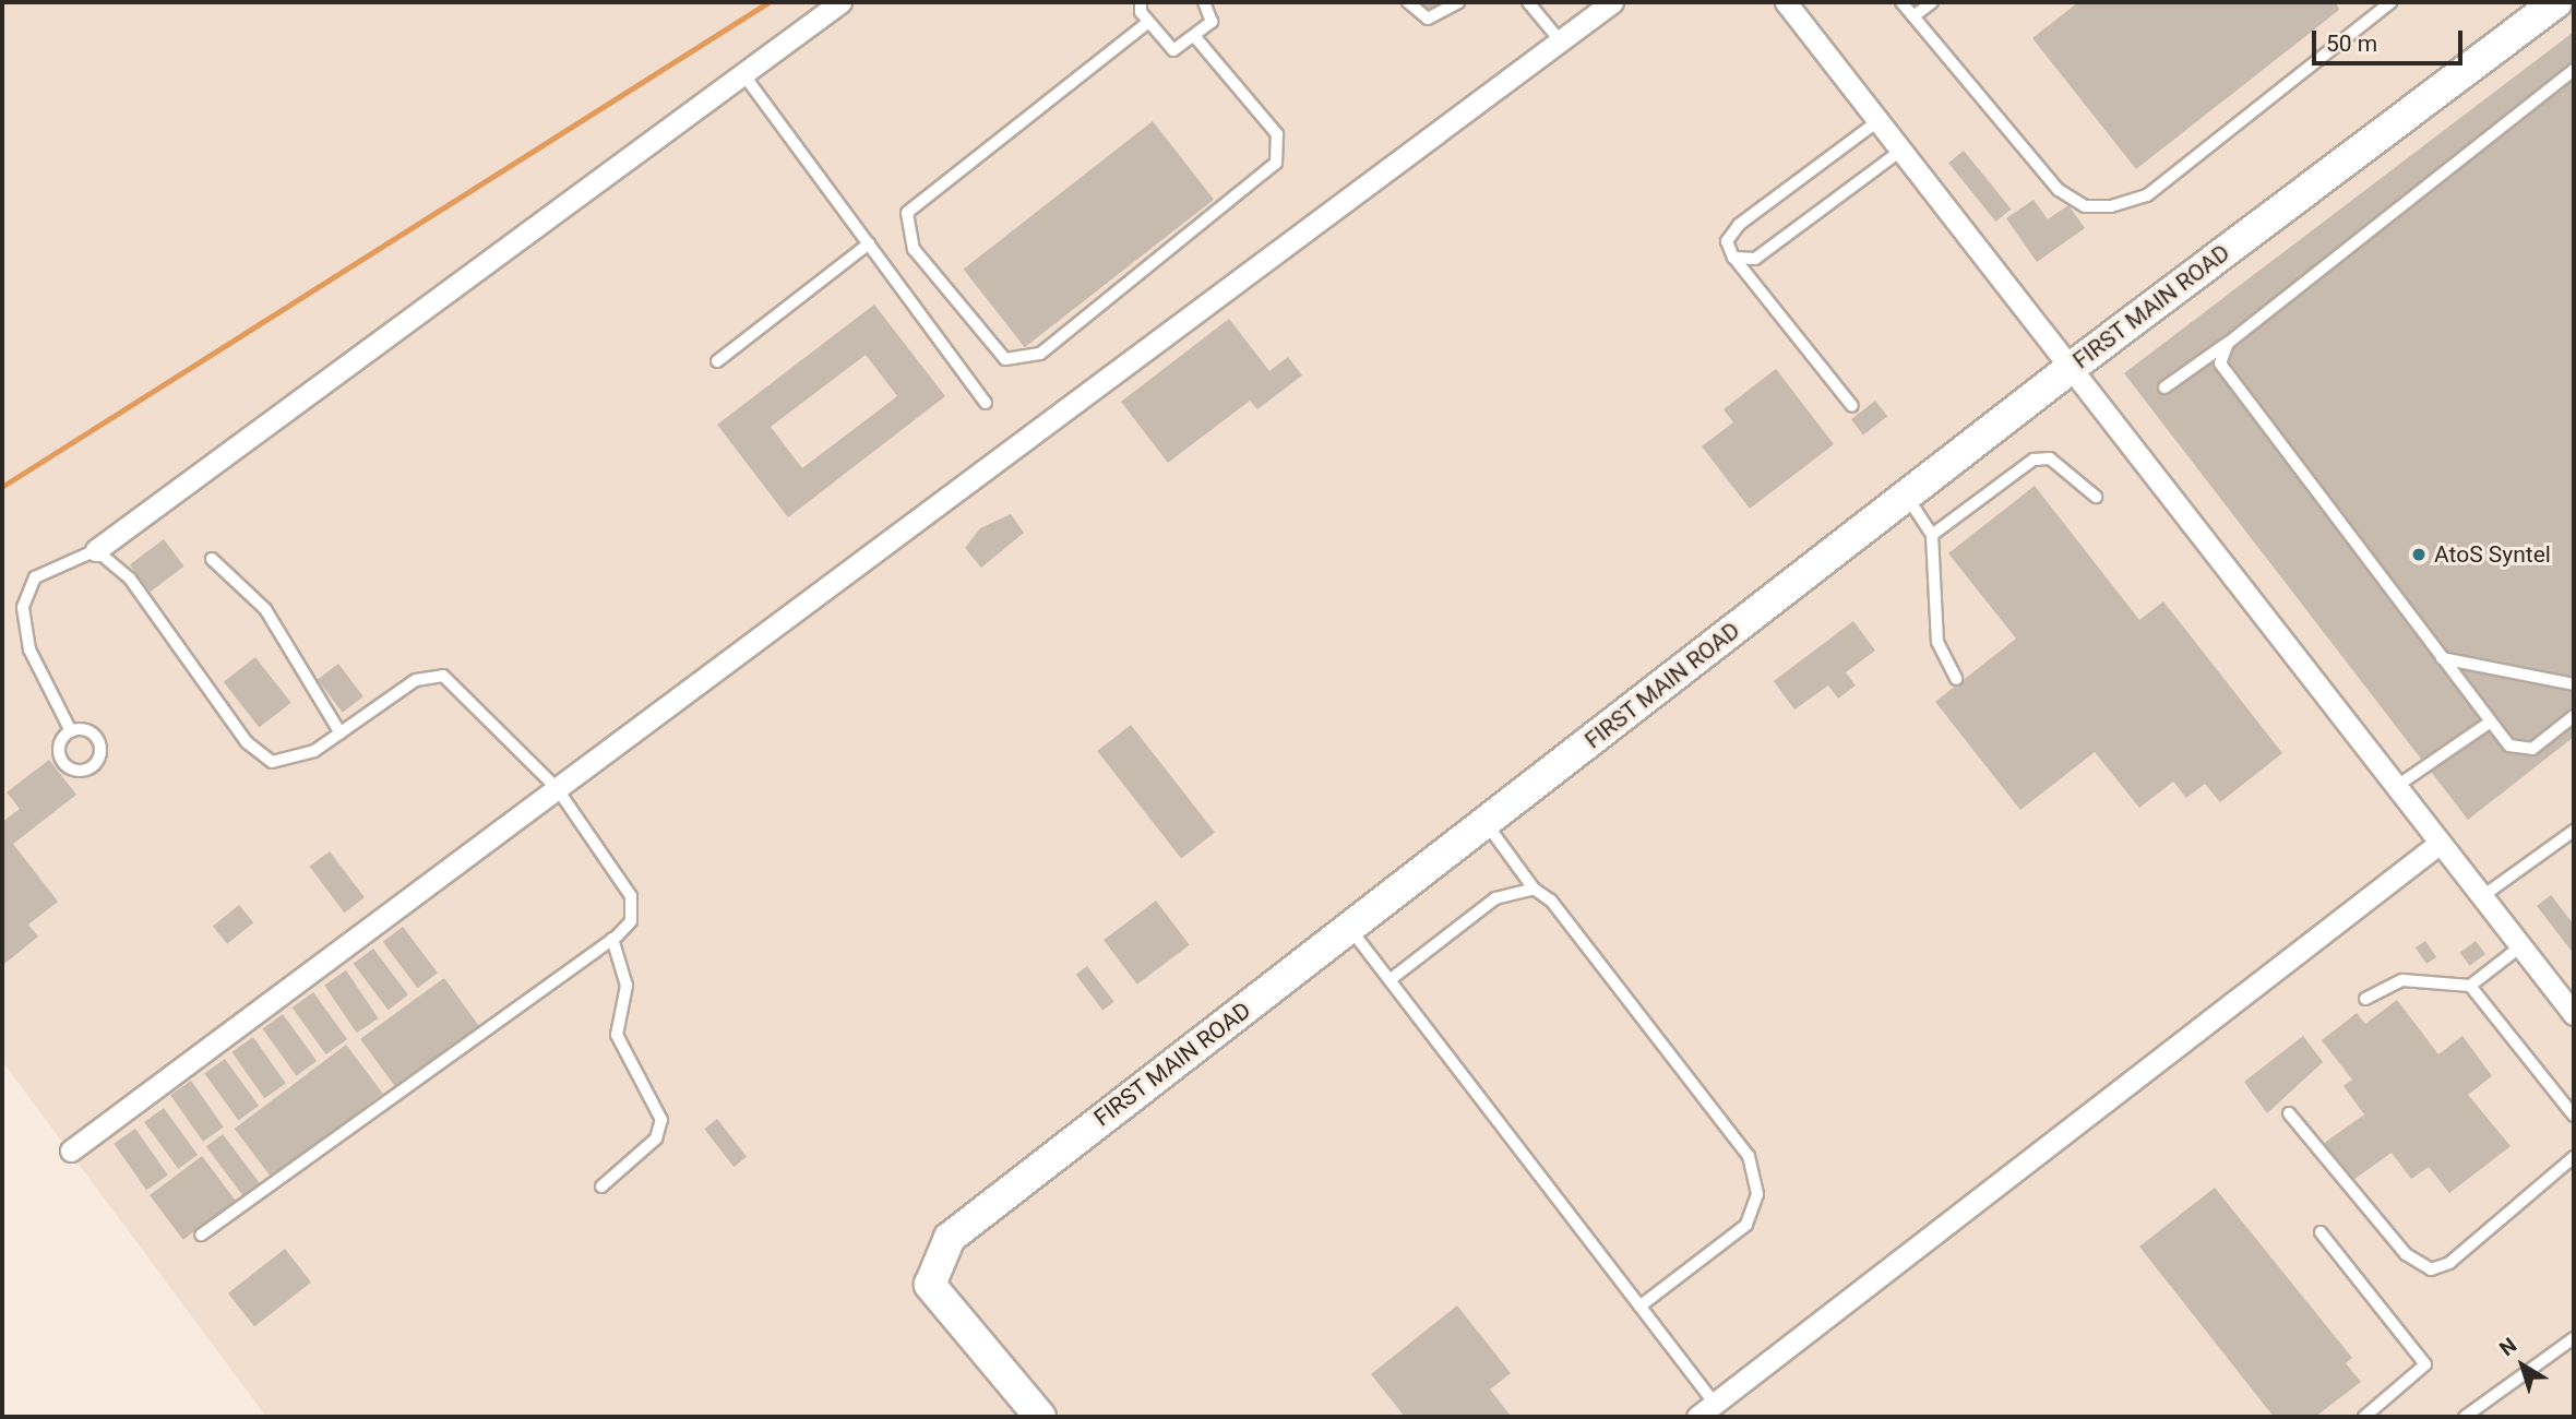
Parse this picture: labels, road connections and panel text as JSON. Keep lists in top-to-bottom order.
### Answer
{
  "streets": {
    "street": ["FIRST MAIN ROAD"]
  },
  "places": ["AtoS Syntel"],
  "scale_bar": "50 m",
  "north": "top left"
}
